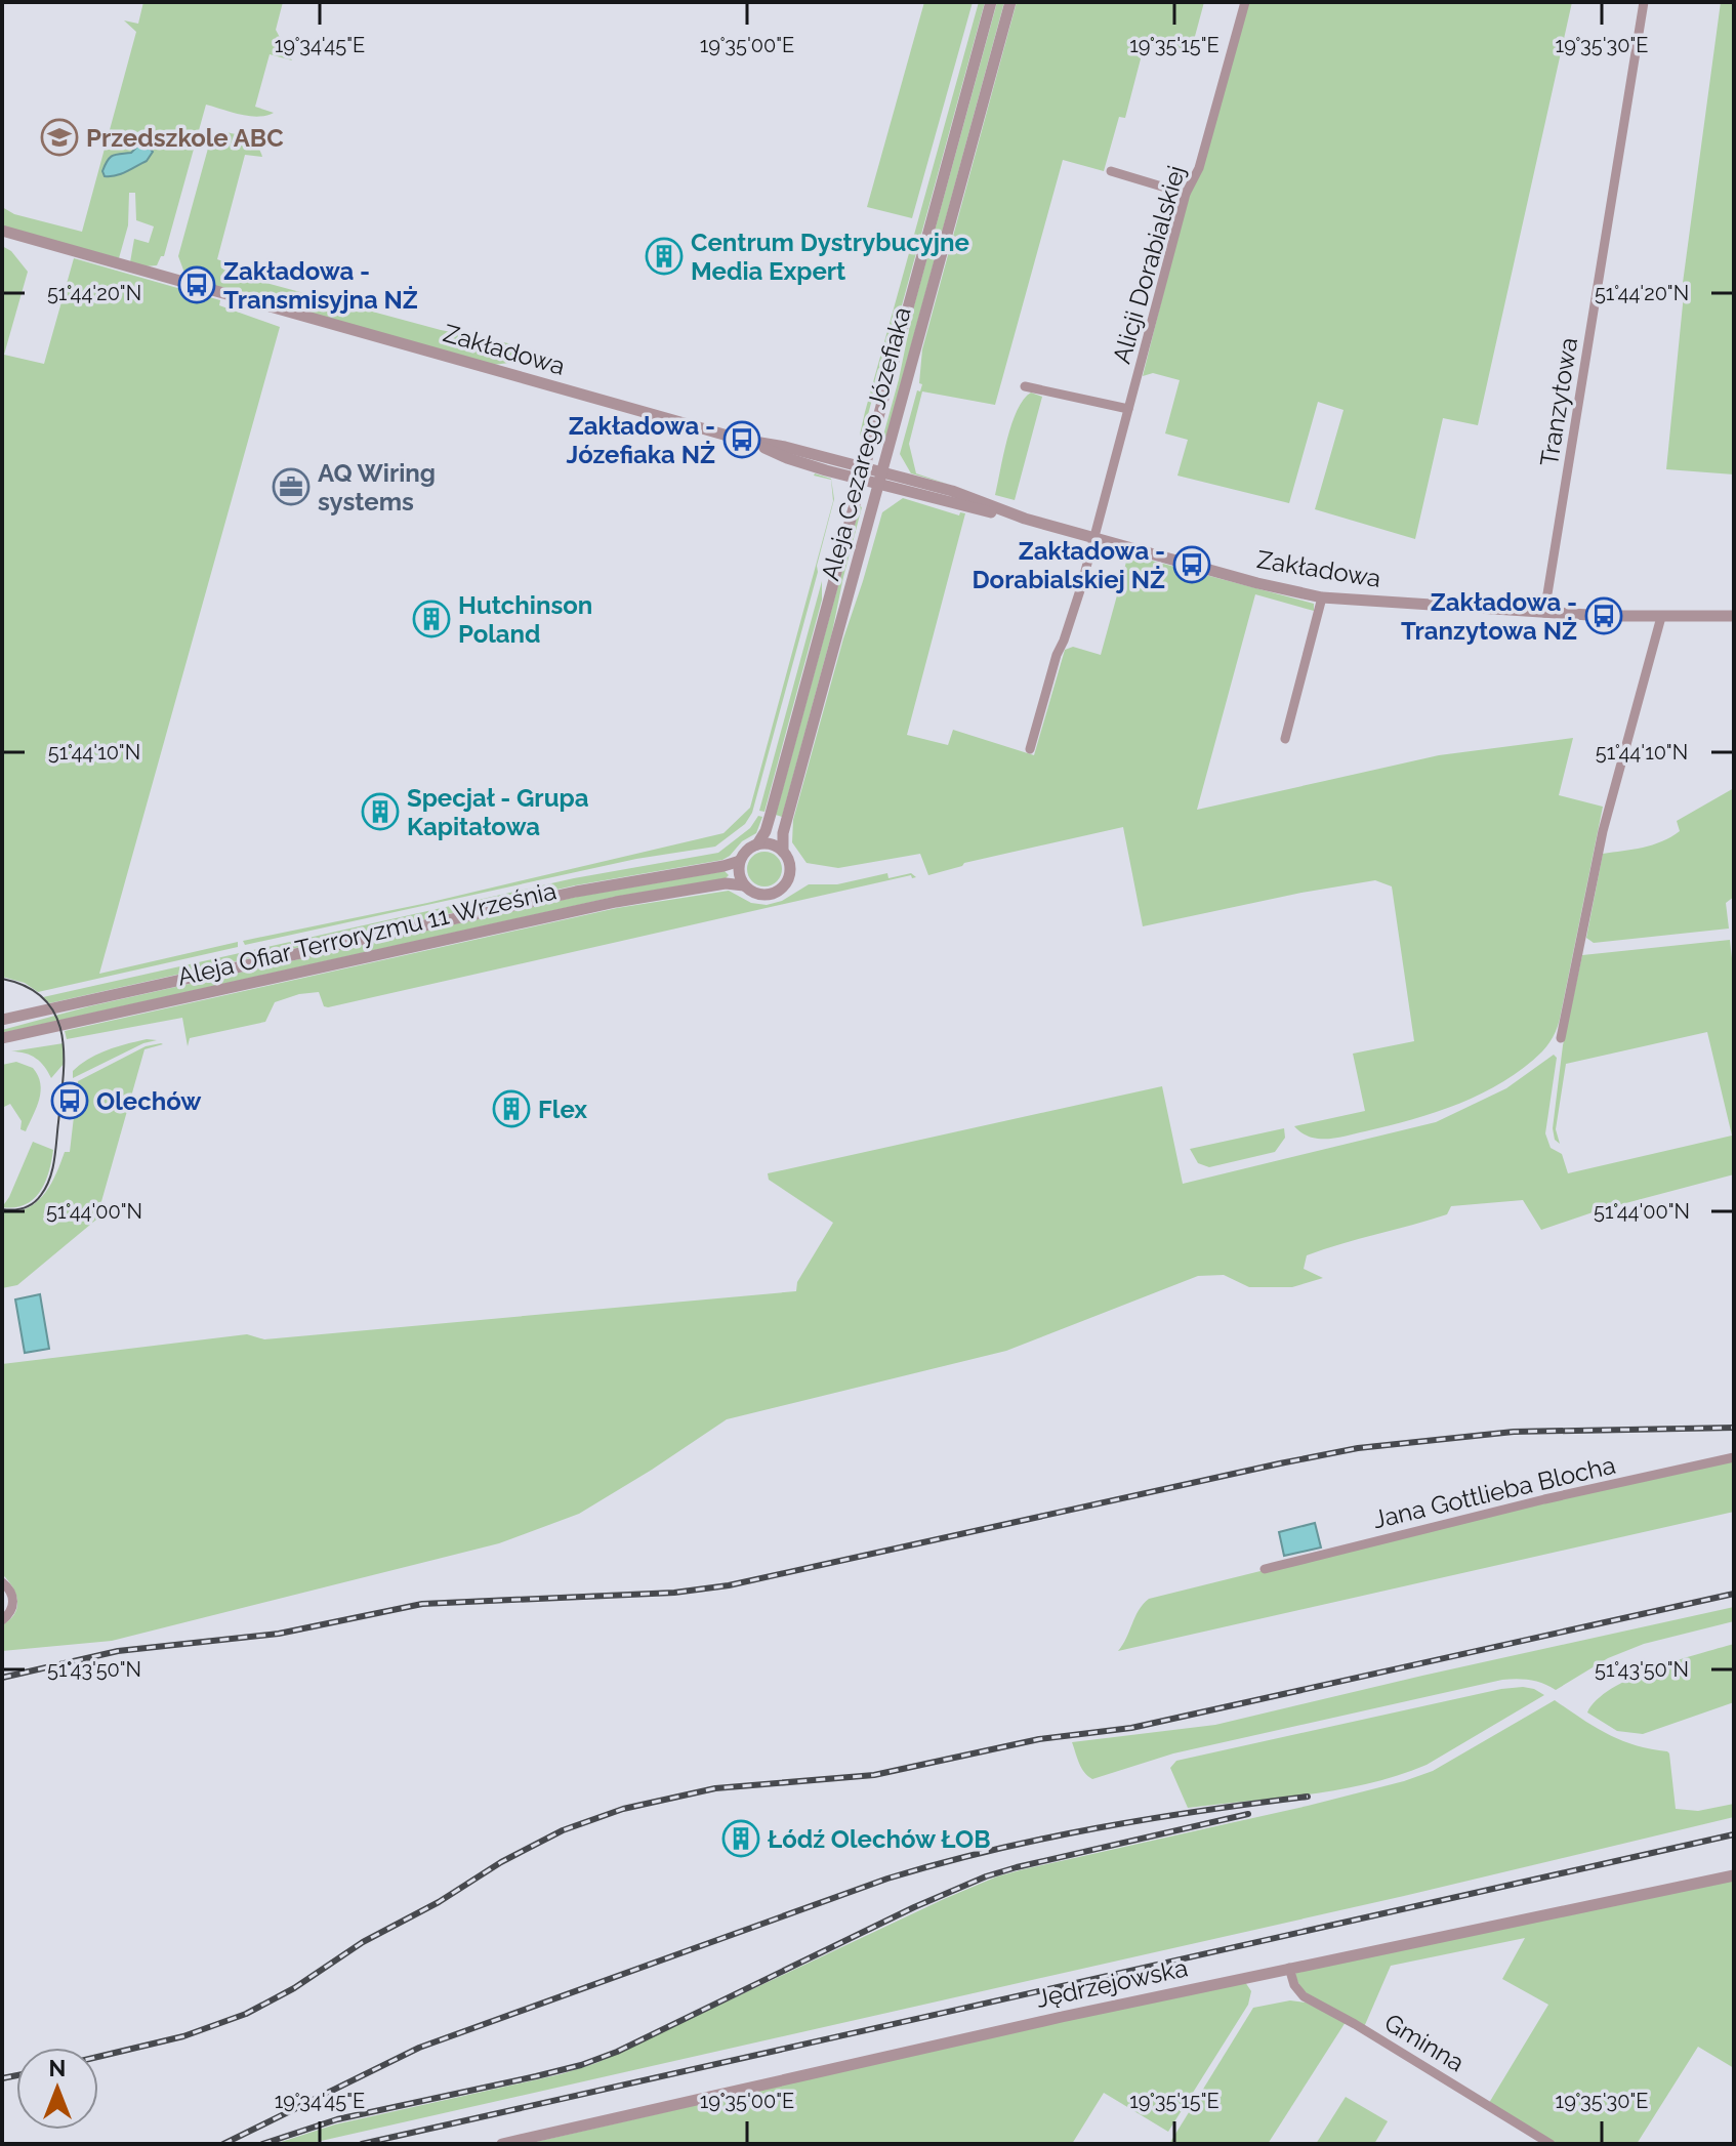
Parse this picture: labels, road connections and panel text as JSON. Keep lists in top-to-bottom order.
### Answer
{
  "streets": {
    "street": [
      "Alicji Dorabialskiej",
      "Zakładowa",
      "Tranzytowa",
      "Aleja Cezarego Józefiaka",
      "Aleja Ofiar Terroryzmu 11 Września",
      "Jana Gottlieba Blocha",
      "Jędrzejowska",
      "Gminna"
    ]
  },
  "crossings": [
    ["Alicji Dorabialskiej", "Zakładowa"],
    ["Zakładowa", "Tranzytowa"],
    ["Zakładowa", "Aleja Cezarego Józefiaka"],
    ["Aleja Cezarego Józefiaka", "Aleja Ofiar Terroryzmu 11 Września"],
    ["Jędrzejowska", "Gminna"]
  ],
  "places": {
    "school or university": ["Przedszkole ABC"],
    "building": [
      "Centrum Dystrybucyjne Media Expert",
      "Hutchinson Poland",
      "Specjał - Grupa Kapitałowa",
      "Flex",
      "Łódź Olechów ŁOB"
    ],
    "bus stop": [
      "Zakładowa - Transmisyjna NŻ",
      "Zakładowa - Józefiaka NŻ",
      "Zakładowa - Dorabialskiej NŻ",
      "Zakładowa - Tranzytowa NŻ",
      "Olechów"
    ],
    "office": ["AQ Wiring systems"]
  },
  "north": "top",
  "coordinates": [
    "19°34'45\"E",
    "19°35'00\"E",
    "19°35'15\"E",
    "19°35'30\"E",
    "51°44'20\"N",
    "51°44'10\"N",
    "51°44'00\"N",
    "51°43'50\"N"
  ]
}
